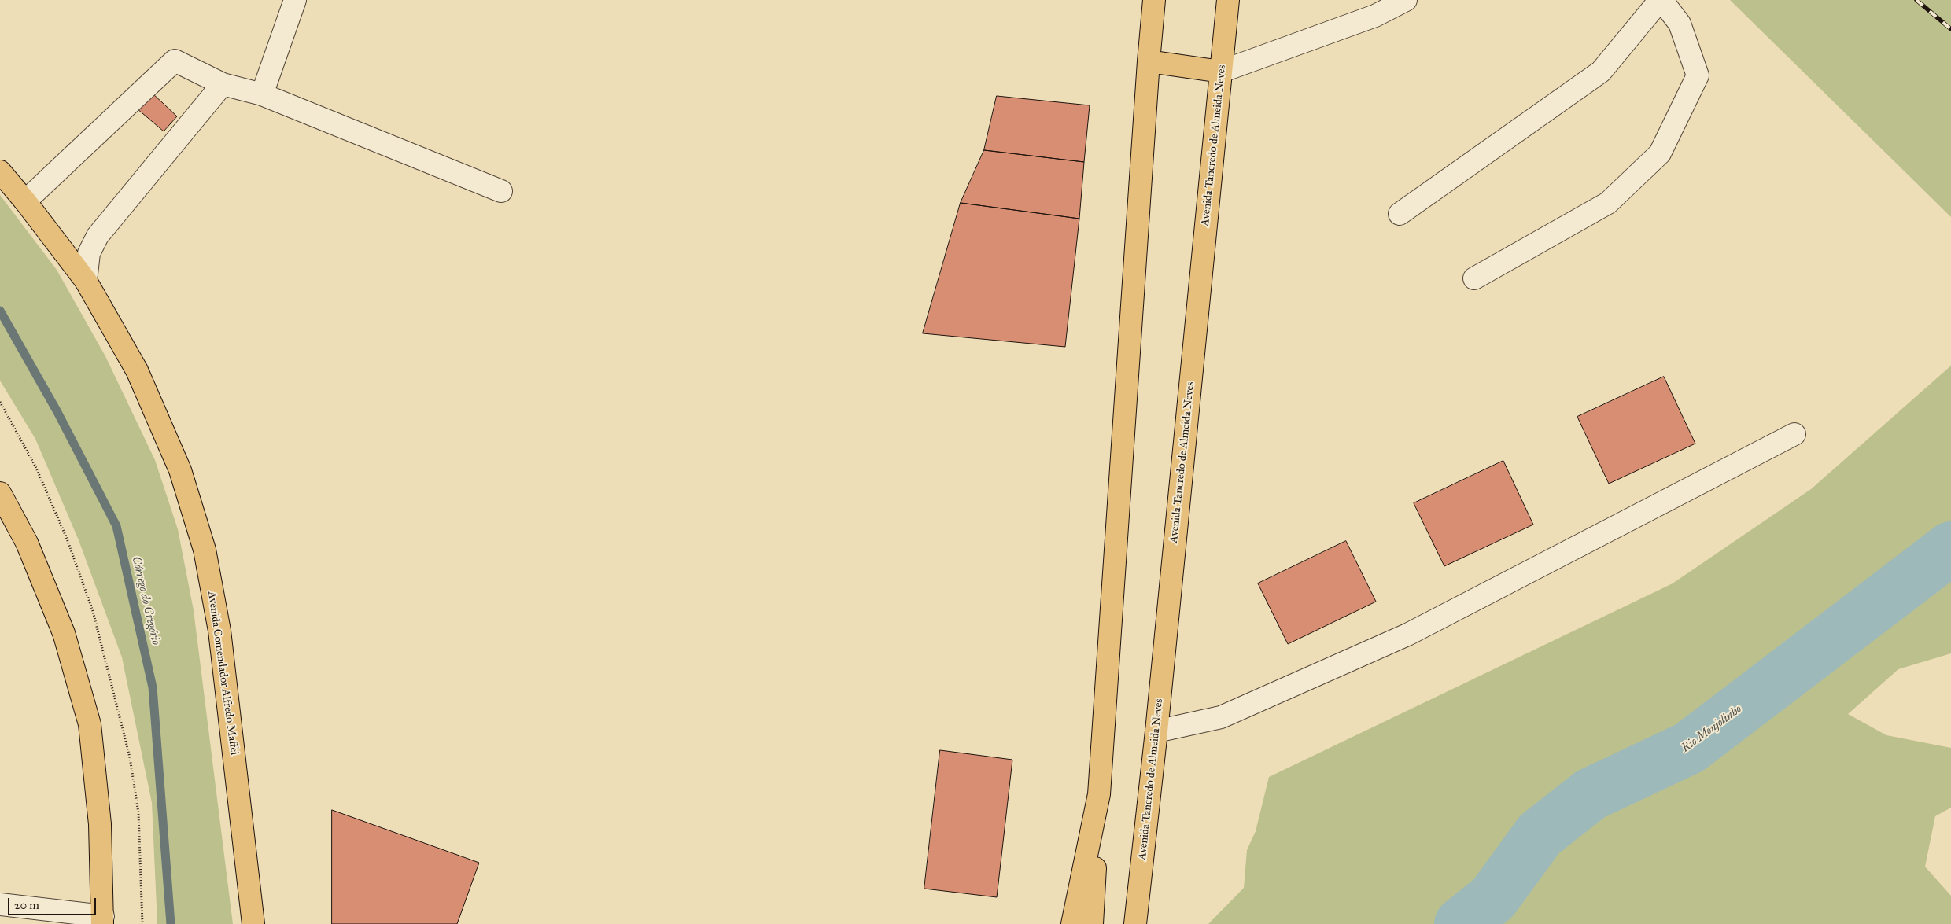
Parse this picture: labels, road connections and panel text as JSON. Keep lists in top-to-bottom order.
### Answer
{
  "streets": {
    "main road": ["Avenida Tancredo de Almeida Neves", "Avenida Comendador Alfredo Maffei"]
  },
  "water": ["Córrego do Gregório", "Rio Monjolinho"],
  "scale_bar": "20 m"
}
